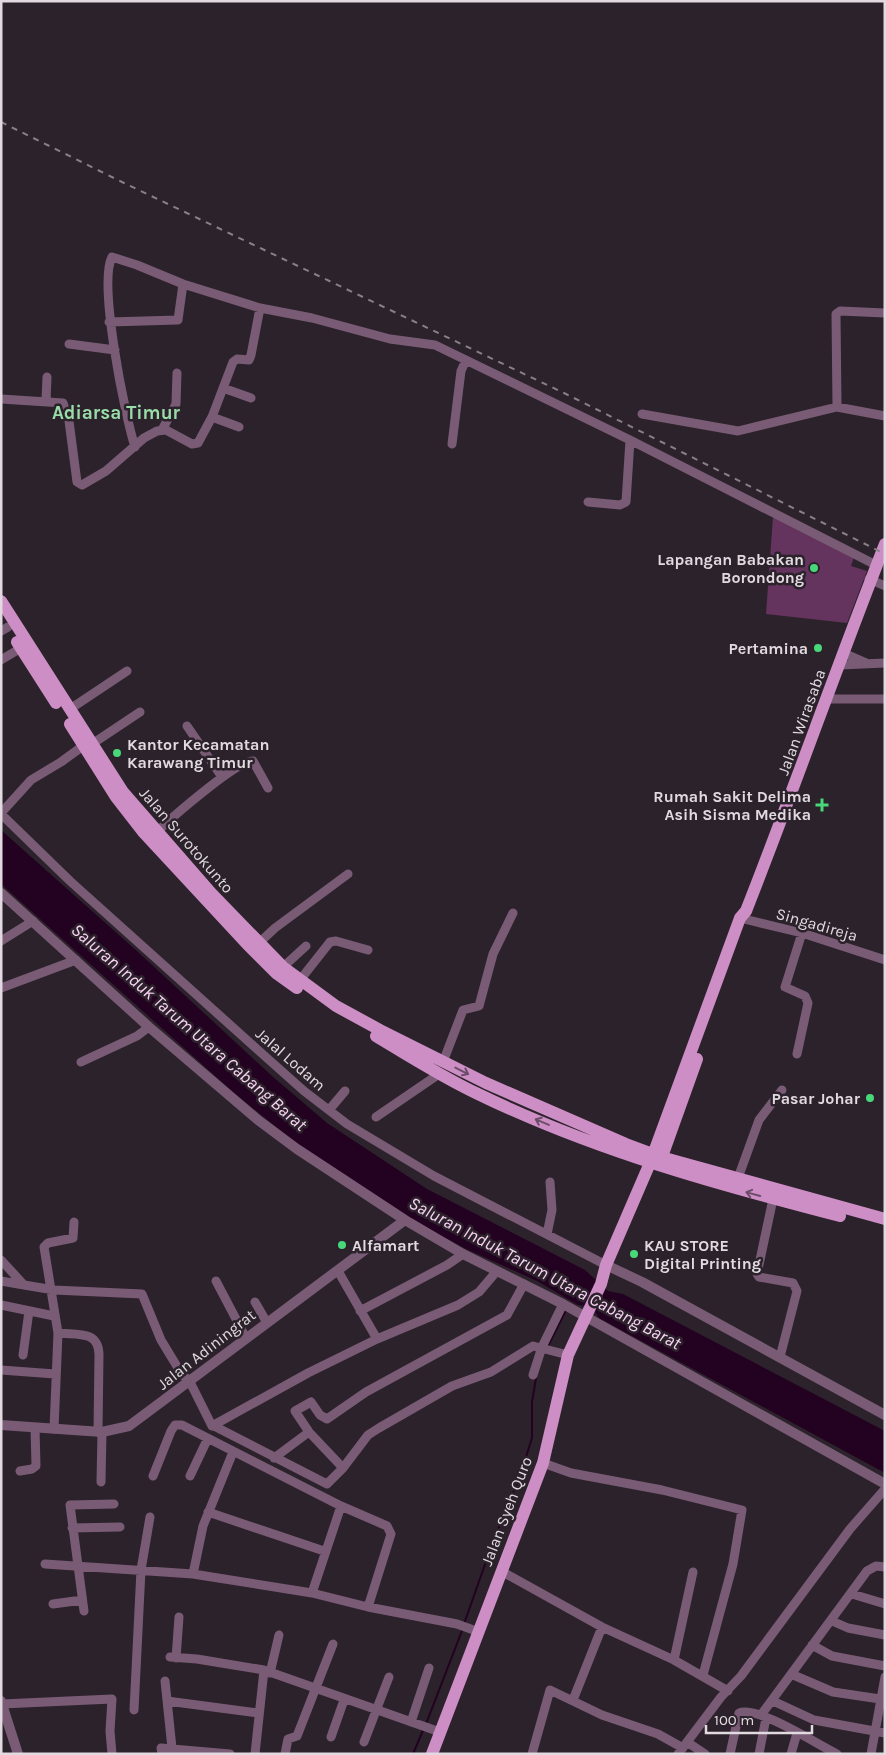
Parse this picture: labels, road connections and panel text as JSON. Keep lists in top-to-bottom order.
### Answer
{
  "streets": {
    "main road": ["Jalan Wirasaba", "Jalan Surotokunto", "Jalan Syeh Quro"],
    "street": ["Singadireja", "Jalal Lodam", "Jalan Adiningrat"]
  },
  "crossings": [
    ["Jalan Wirasaba", "Singadireja"],
    ["Jalan Wirasaba", "Jalan Syeh Quro"],
    ["Jalal Lodam", "Jalan Syeh Quro"]
  ],
  "districts": ["Adiarsa Timur"],
  "water": ["Saluran Induk Tarum Utara Cabang Barat"],
  "places": {
    "other": [
      "Lapangan Babakan Borondong",
      "Pertamina",
      "Kantor Kecamatan Karawang Timur",
      "Pasar Johar",
      "Alfamart",
      "KAU STORE Digital Printing"
    ],
    "health": ["Rumah Sakit Delima Asih Sisma Medika"]
  },
  "scale_bar": "100 m"
}
